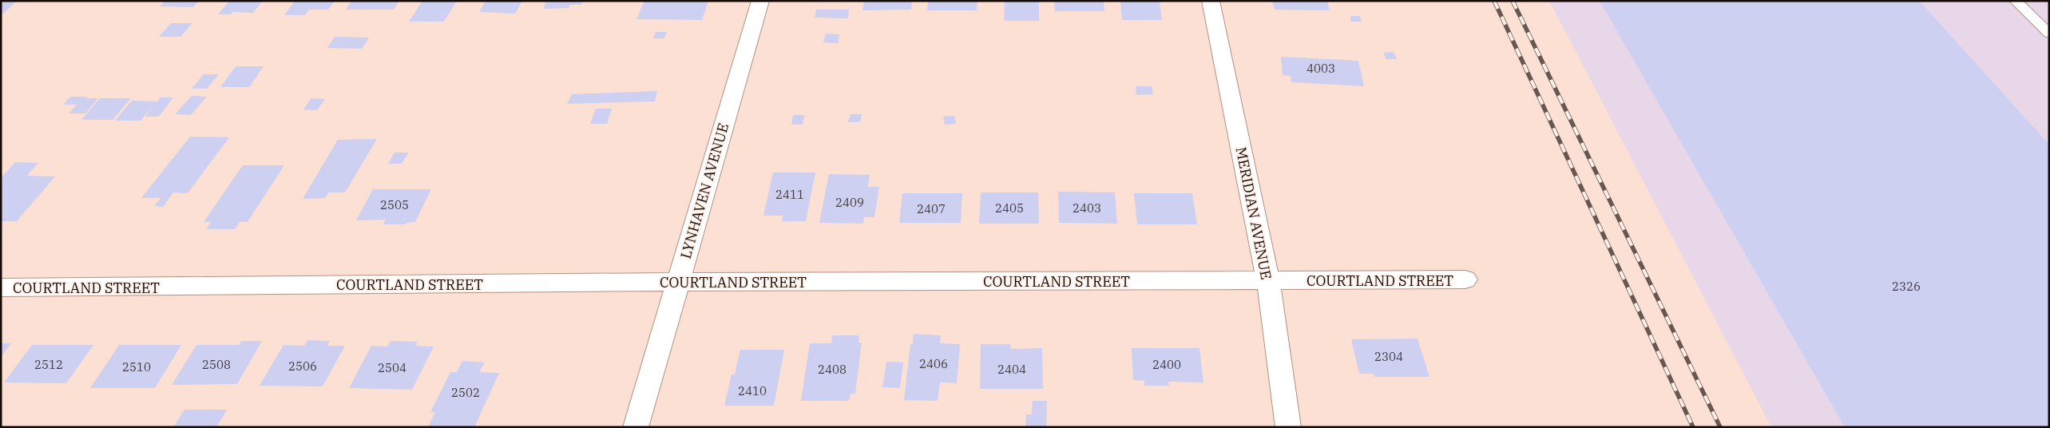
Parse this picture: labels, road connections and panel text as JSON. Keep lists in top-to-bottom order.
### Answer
{
  "streets": {
    "street": ["LYNHAVEN AVENUE", "MERIDIAN AVENUE", "COURTLAND STREET"]
  },
  "crossings": [
    ["LYNHAVEN AVENUE", "COURTLAND STREET"],
    ["MERIDIAN AVENUE", "COURTLAND STREET"]
  ],
  "house_numbers": [
    "4003",
    "2411",
    "2409",
    "2505",
    "2405",
    "2403",
    "2407",
    "2326",
    "2304",
    "2406",
    "2512",
    "2508",
    "2400",
    "2506",
    "2510",
    "2504",
    "2408",
    "2404",
    "2410",
    "2502"
  ]
}
